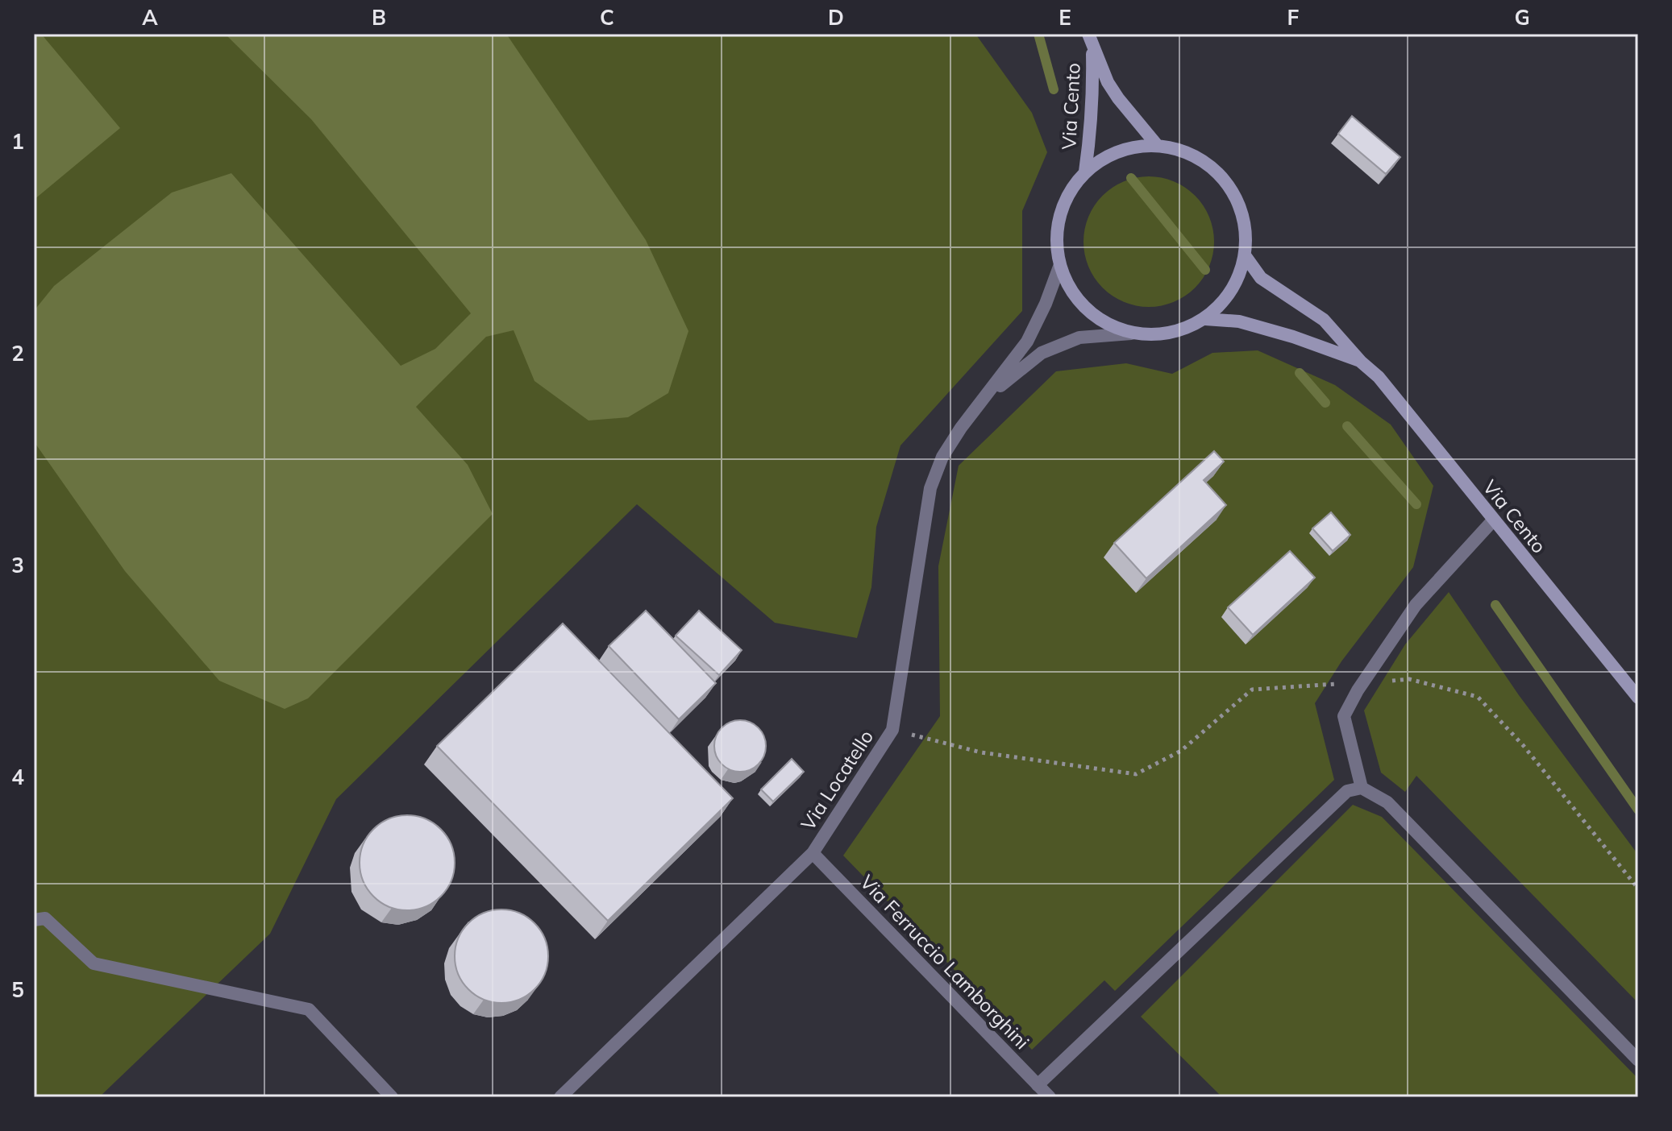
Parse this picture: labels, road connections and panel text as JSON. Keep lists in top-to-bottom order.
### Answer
{
  "streets": {
    "main road": ["Via Cento"],
    "street": ["Via Locatello", "Via Ferruccio Lamborghini"]
  },
  "crossings": [
    ["Via Cento", "Via Locatello"],
    ["Via Locatello", "Via Ferruccio Lamborghini"]
  ],
  "grid": {
    "columns": [
      "A",
      "B",
      "C",
      "D",
      "E",
      "F",
      "G"
    ],
    "rows": [
      "1",
      "2",
      "3",
      "4",
      "5"
    ]
  }
}
